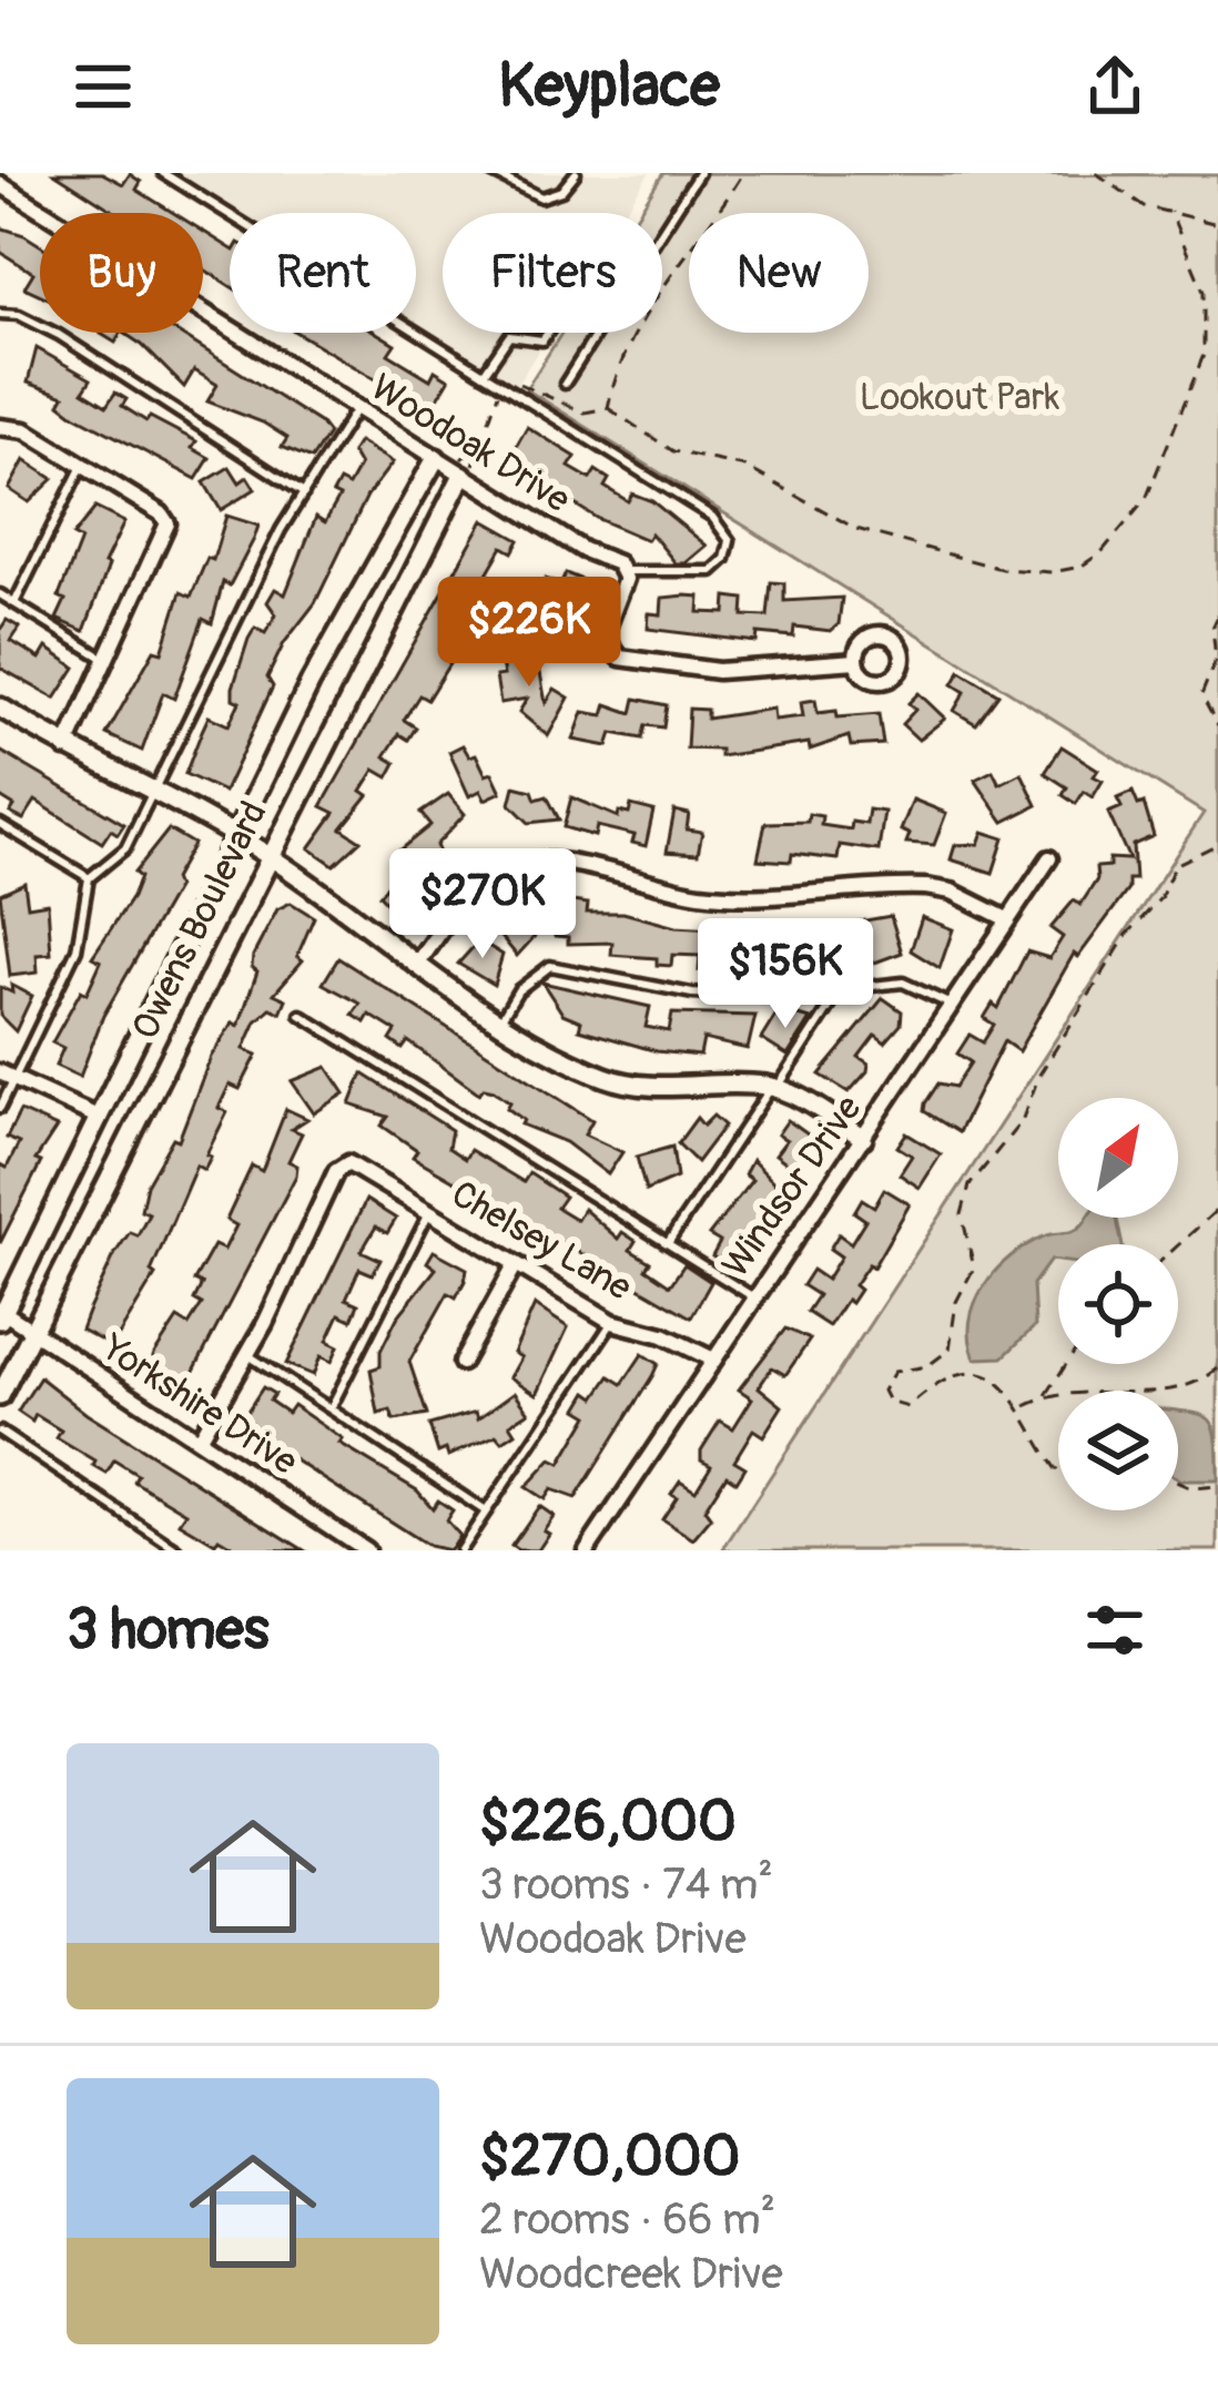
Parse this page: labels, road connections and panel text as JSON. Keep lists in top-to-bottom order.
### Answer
{
  "streets": {
    "street": [
      "Woodoak Drive",
      "Owens Boulevard",
      "Windsor Drive",
      "Chelsey Lane",
      "Yorkshire Drive"
    ]
  },
  "crossings": [
    ["Woodoak Drive", "Owens Boulevard"],
    ["Owens Boulevard", "Yorkshire Drive"],
    ["Windsor Drive", "Chelsey Lane"]
  ],
  "parks": ["Lookout Park"],
  "north": "top right",
  "page": {
    "header": "Keyplace",
    "chip": [
      "Buy",
      "Rent",
      "Filters",
      "New"
    ],
    "price": ["$226K", "$270K", "$156K"],
    "heading": "3 homes",
    "list": [
      {
        "name": "$226,000",
        "note": "3 rooms · 74 m² · Woodoak Drive"
      },
      {
        "name": "$270,000",
        "note": "2 rooms · 66 m² · Woodcreek Drive"
      }
    ]
  }
}
